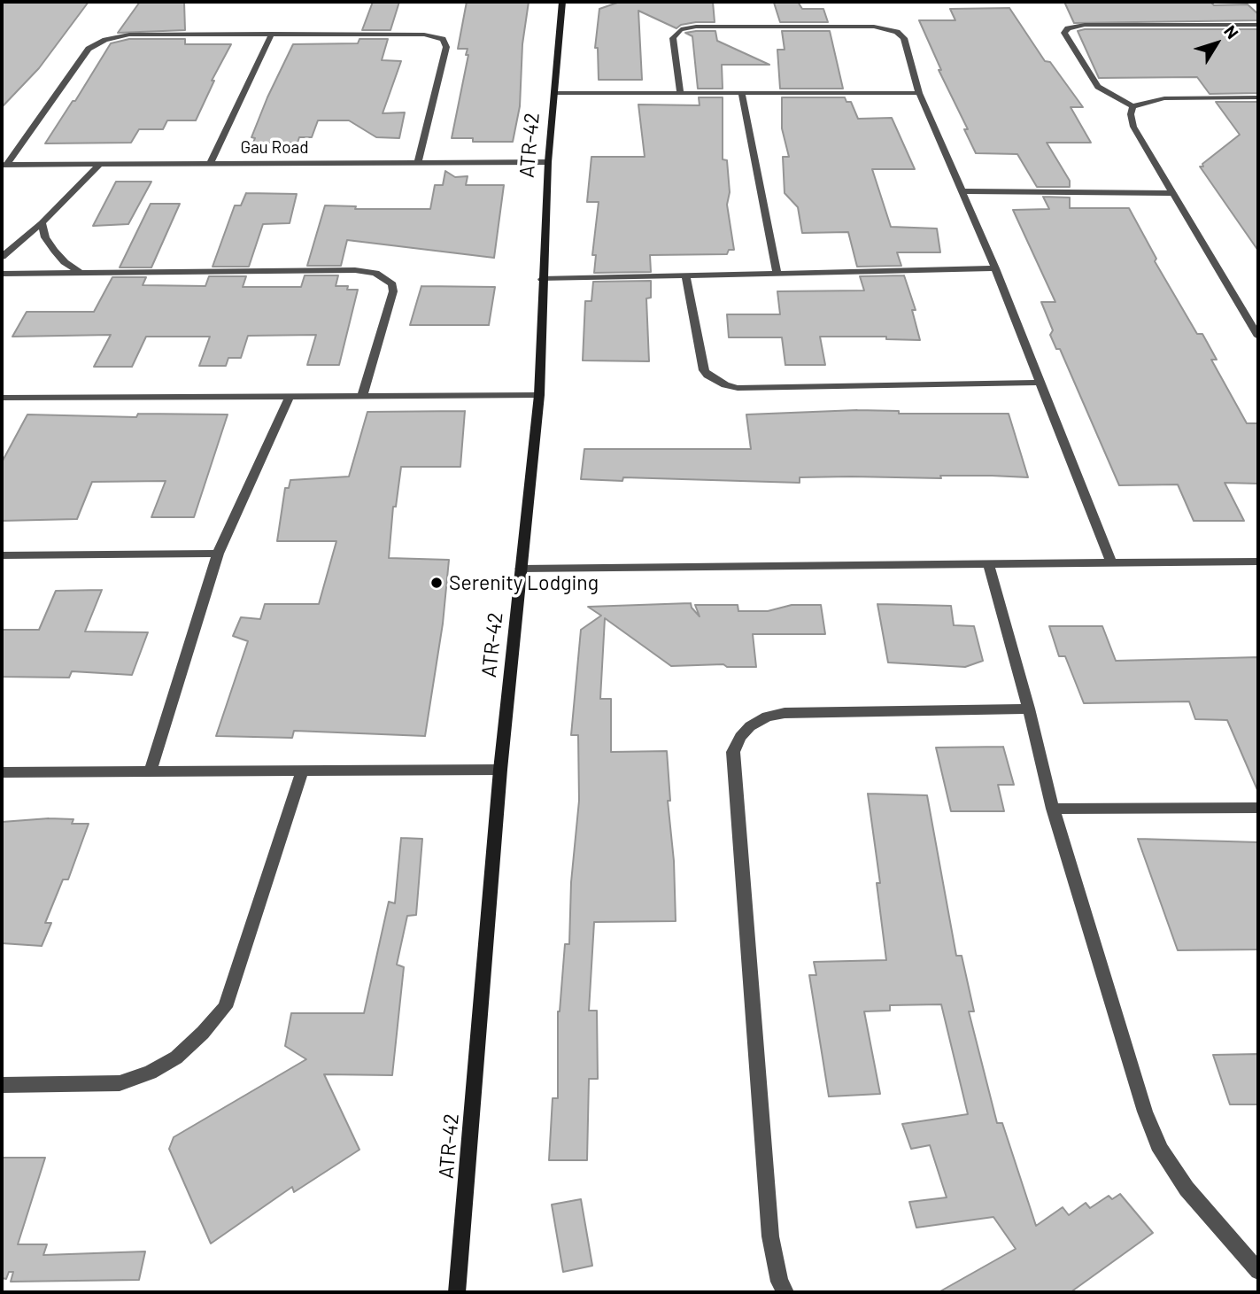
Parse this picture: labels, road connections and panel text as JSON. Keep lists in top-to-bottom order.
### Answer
{
  "streets": {
    "street": ["ATR-42", "Gau Road"]
  },
  "crossings": [
    ["ATR-42", "Gau Road"]
  ],
  "places": ["Serenity Lodging"],
  "north": "top right"
}
